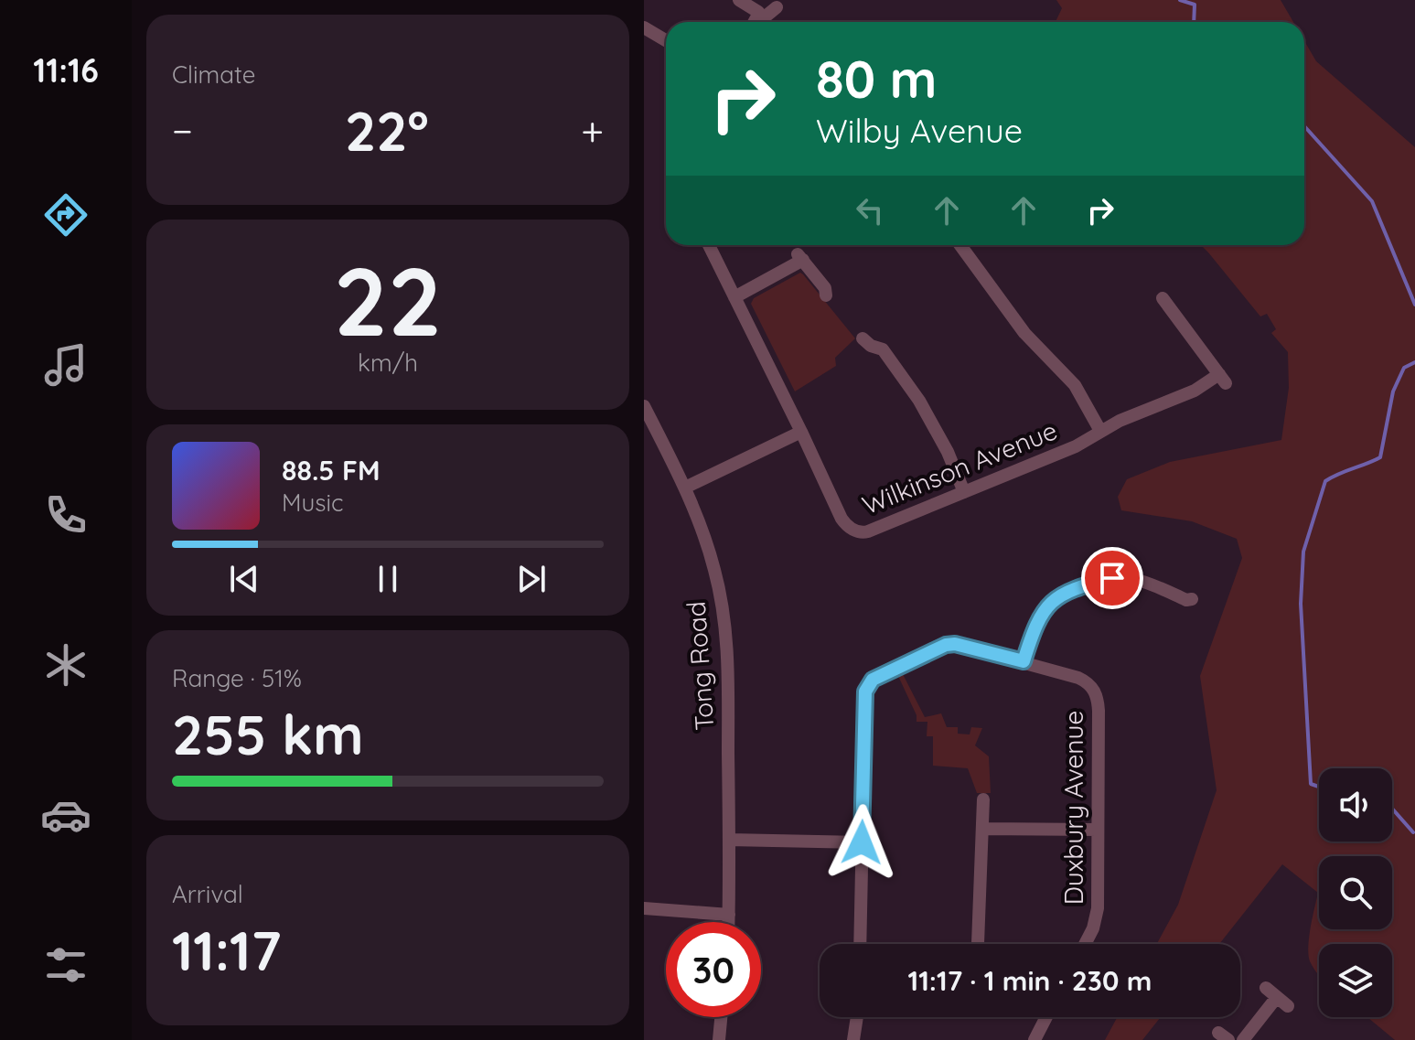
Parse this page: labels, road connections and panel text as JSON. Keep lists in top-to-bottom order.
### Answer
{
  "streets": {
    "street": ["Wilkinson Avenue", "Tong Road", "Duxbury Avenue"]
  },
  "page": {
    "tabs": "11:16",
    "tile": [
      "Climate",
      ["22", "km/h"],
      ["Range · 51%", "255 km"],
      ["Arrival", "11:17"]
    ],
    "turn": ["80 m", "Wilby Avenue"],
    "heat": ["−", "22°", "+"],
    "song": ["88.5 FM", "Music"],
    "limit": "30",
    "trip": "11:17 · 1 min · 230 m"
  }
}
